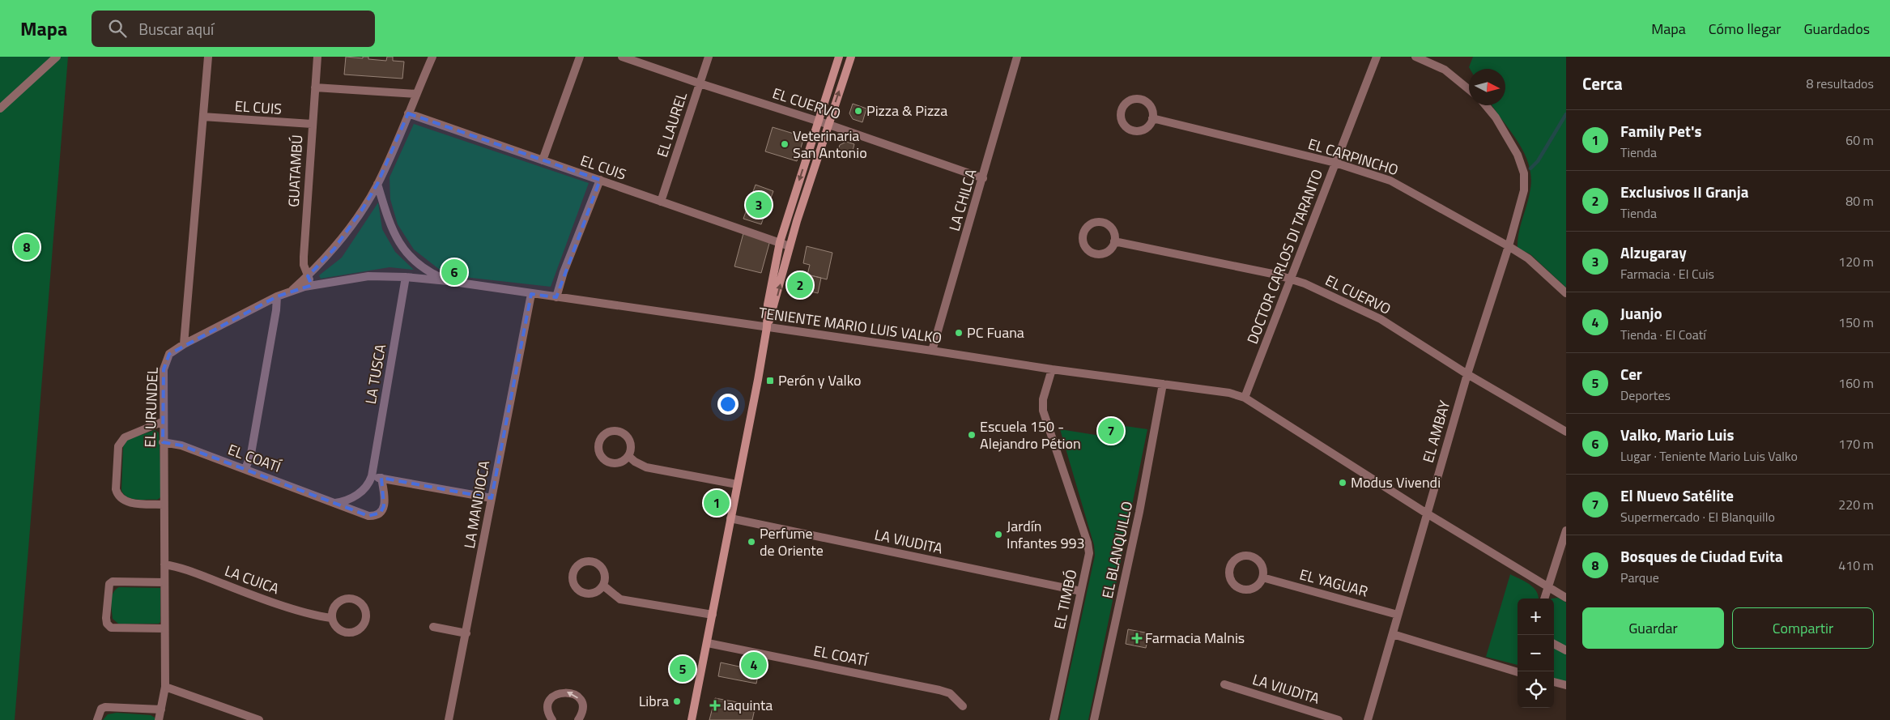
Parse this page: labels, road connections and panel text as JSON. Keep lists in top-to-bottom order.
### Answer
{
  "streets": {
    "street": [
      "EL CUERVO",
      "EL CUIS",
      "EL LAUREL",
      "EL CARPINCHO",
      "GUATAMBÚ",
      "LA CHILCA",
      "DOCTOR CARLOS DI TARANTO",
      "TENIENTE MARIO LUIS VALKO",
      "LA TUSCA",
      "EL URUNDEL",
      "EL AMBAY",
      "EL COATÍ",
      "LA MANDIOCA",
      "LA VIUDITA",
      "EL BLANQUILLO",
      "LA CUICA",
      "EL YAGUAR",
      "EL TIMBÓ"
    ]
  },
  "crossings": [
    ["EL CUERVO", "EL LAUREL"],
    ["EL CUERVO", "LA CHILCA"],
    ["EL CUERVO", "DOCTOR CARLOS DI TARANTO"],
    ["EL CUERVO", "EL AMBAY"],
    ["EL CUIS", "EL LAUREL"],
    ["EL CUIS", "GUATAMBÚ"],
    ["EL CARPINCHO", "DOCTOR CARLOS DI TARANTO"],
    ["EL CARPINCHO", "EL AMBAY"],
    ["GUATAMBÚ", "TENIENTE MARIO LUIS VALKO"],
    ["LA CHILCA", "TENIENTE MARIO LUIS VALKO"],
    ["DOCTOR CARLOS DI TARANTO", "TENIENTE MARIO LUIS VALKO"],
    ["TENIENTE MARIO LUIS VALKO", "LA TUSCA"],
    ["TENIENTE MARIO LUIS VALKO", "EL URUNDEL"],
    ["TENIENTE MARIO LUIS VALKO", "EL AMBAY"],
    ["TENIENTE MARIO LUIS VALKO", "LA MANDIOCA"],
    ["TENIENTE MARIO LUIS VALKO", "EL BLANQUILLO"],
    ["TENIENTE MARIO LUIS VALKO", "EL TIMBÓ"],
    ["EL URUNDEL", "EL COATÍ"],
    ["EL URUNDEL", "LA CUICA"],
    ["EL AMBAY", "EL YAGUAR"],
    ["LA VIUDITA", "EL TIMBÓ"]
  ],
  "places": {
    "other": [
      "Pizza & Pizza",
      "Veterinaria San Antonio",
      "PC Fuana",
      "Escuela 150 - Alejandro Pétion",
      "Modus Vivendi",
      "Jardín Infantes 993",
      "Perfume de Oriente",
      "Libra"
    ],
    "transit": ["Perón y Valko"],
    "health": ["Farmacia Malnis", "Iaquinta"]
  },
  "north": "right",
  "page": {
    "header": "Mapa",
    "search": "Buscar aquí",
    "nav": ["Mapa", "Cómo llegar", "Guardados"],
    "heading": ["Cerca", "8 resultados"],
    "list": [
      {
        "mark": "1",
        "name": "Family Pet's",
        "note": "Tienda",
        "value": "60 m"
      },
      {
        "mark": "2",
        "name": "Exclusivos II Granja",
        "note": "Tienda",
        "value": "80 m"
      },
      {
        "mark": "3",
        "name": "Alzugaray",
        "note": "Farmacia · El Cuis",
        "value": "120 m"
      },
      {
        "mark": "4",
        "name": "Juanjo",
        "note": "Tienda · El Coatí",
        "value": "150 m"
      },
      {
        "mark": "5",
        "name": "Cer",
        "note": "Deportes",
        "value": "160 m"
      },
      {
        "mark": "6",
        "name": "Valko, Mario Luis",
        "note": "Lugar · Teniente Mario Luis Valko",
        "value": "170 m"
      },
      {
        "mark": "7",
        "name": "El Nuevo Satélite",
        "note": "Supermercado · El Blanquillo",
        "value": "220 m"
      },
      {
        "mark": "8",
        "name": "Bosques de Ciudad Evita",
        "note": "Parque",
        "value": "410 m"
      }
    ],
    "pins": [
      "3",
      "8",
      "6",
      "2",
      "7",
      "1",
      "4",
      "5"
    ],
    "buttons": ["Guardar", "Compartir"],
    "map_buttons": ["+", "−"]
  }
}
